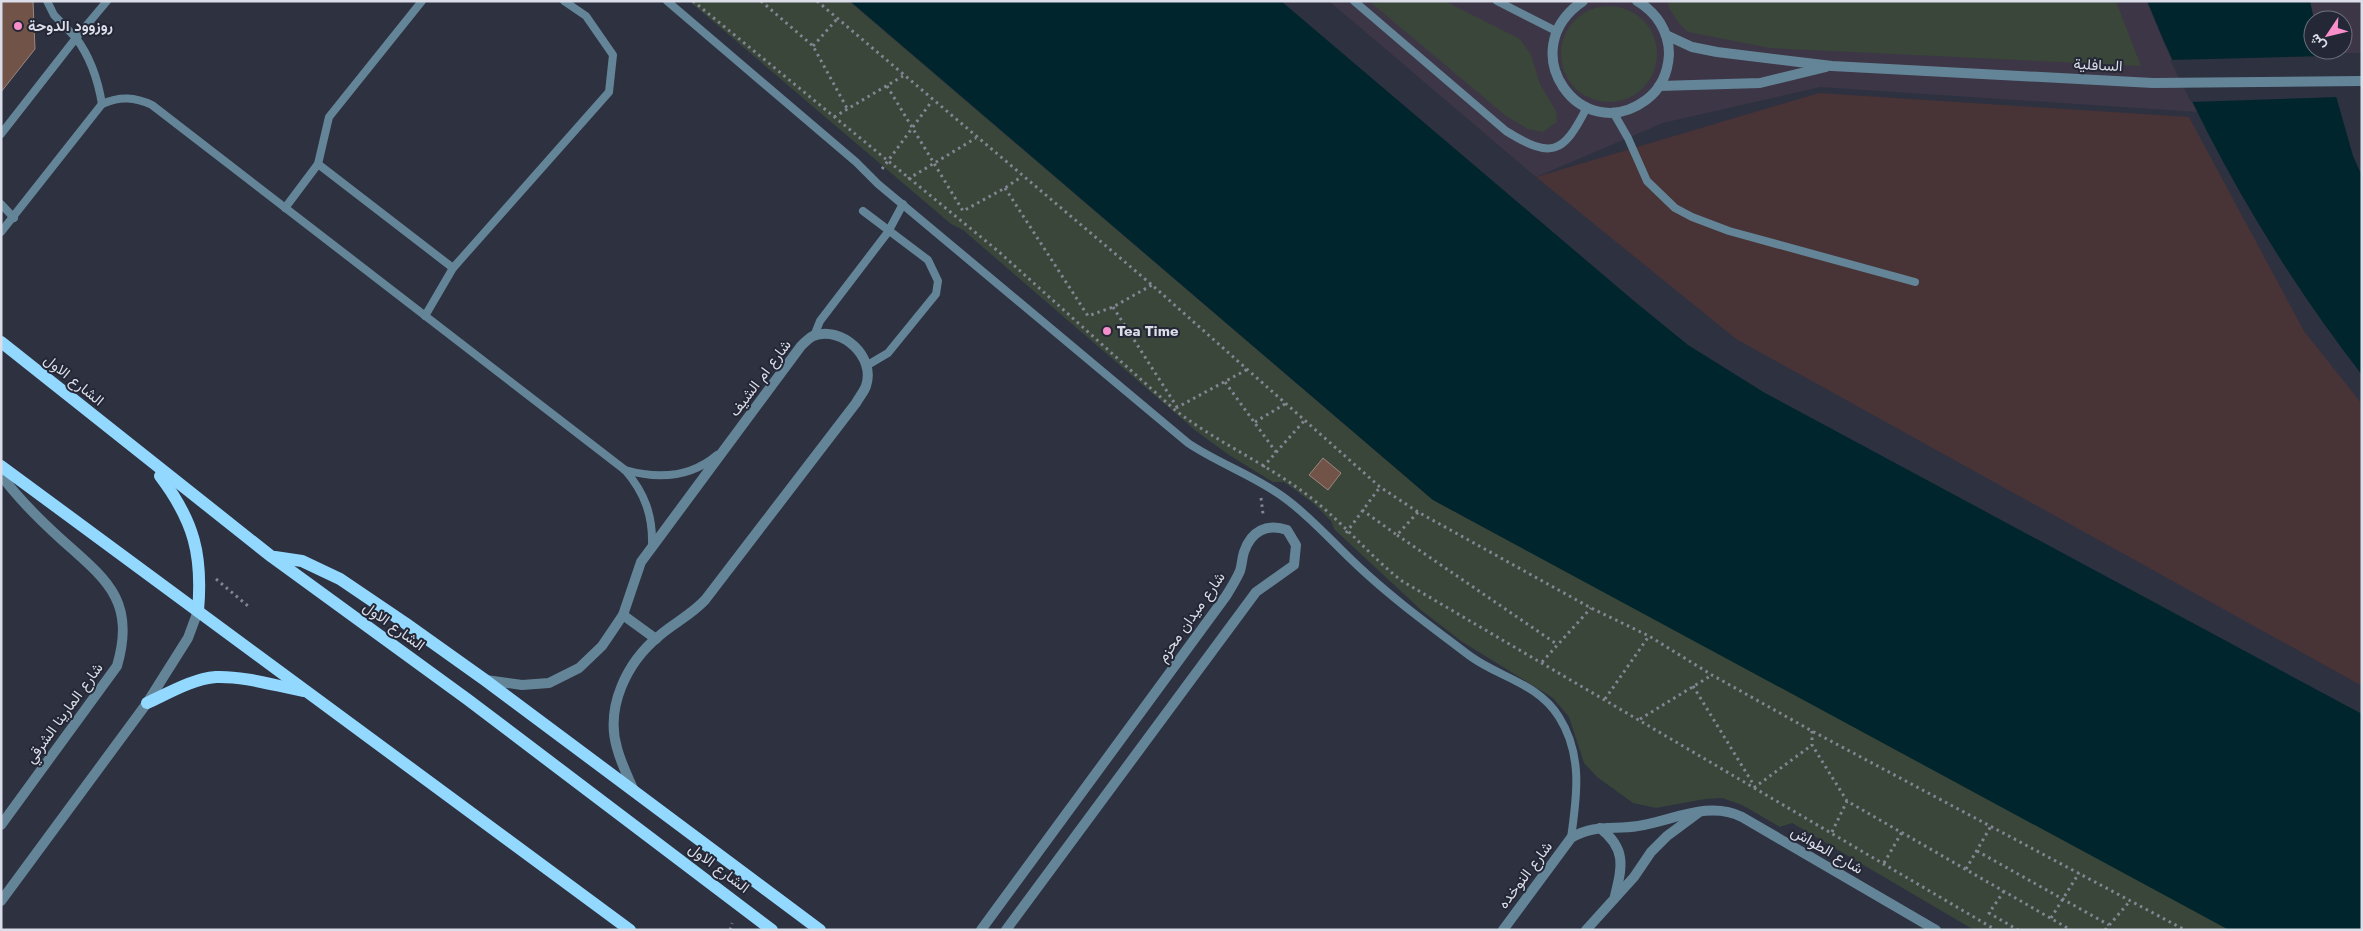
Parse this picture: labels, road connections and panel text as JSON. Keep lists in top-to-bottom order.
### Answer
{
  "streets": {
    "main road": ["الشارع الاول"],
    "street": [
      "السافلية",
      "شارع ام الشيف",
      "شارع ميدان محزم",
      "شارع المارينا الشرقي",
      "شارع الطواش",
      "شارع النوخده"
    ]
  },
  "crossings": [
    ["شارع الطواش", "شارع النوخده"]
  ],
  "places": ["روزوود الدوحة", "Tea Time"],
  "north": "bottom left"
}
